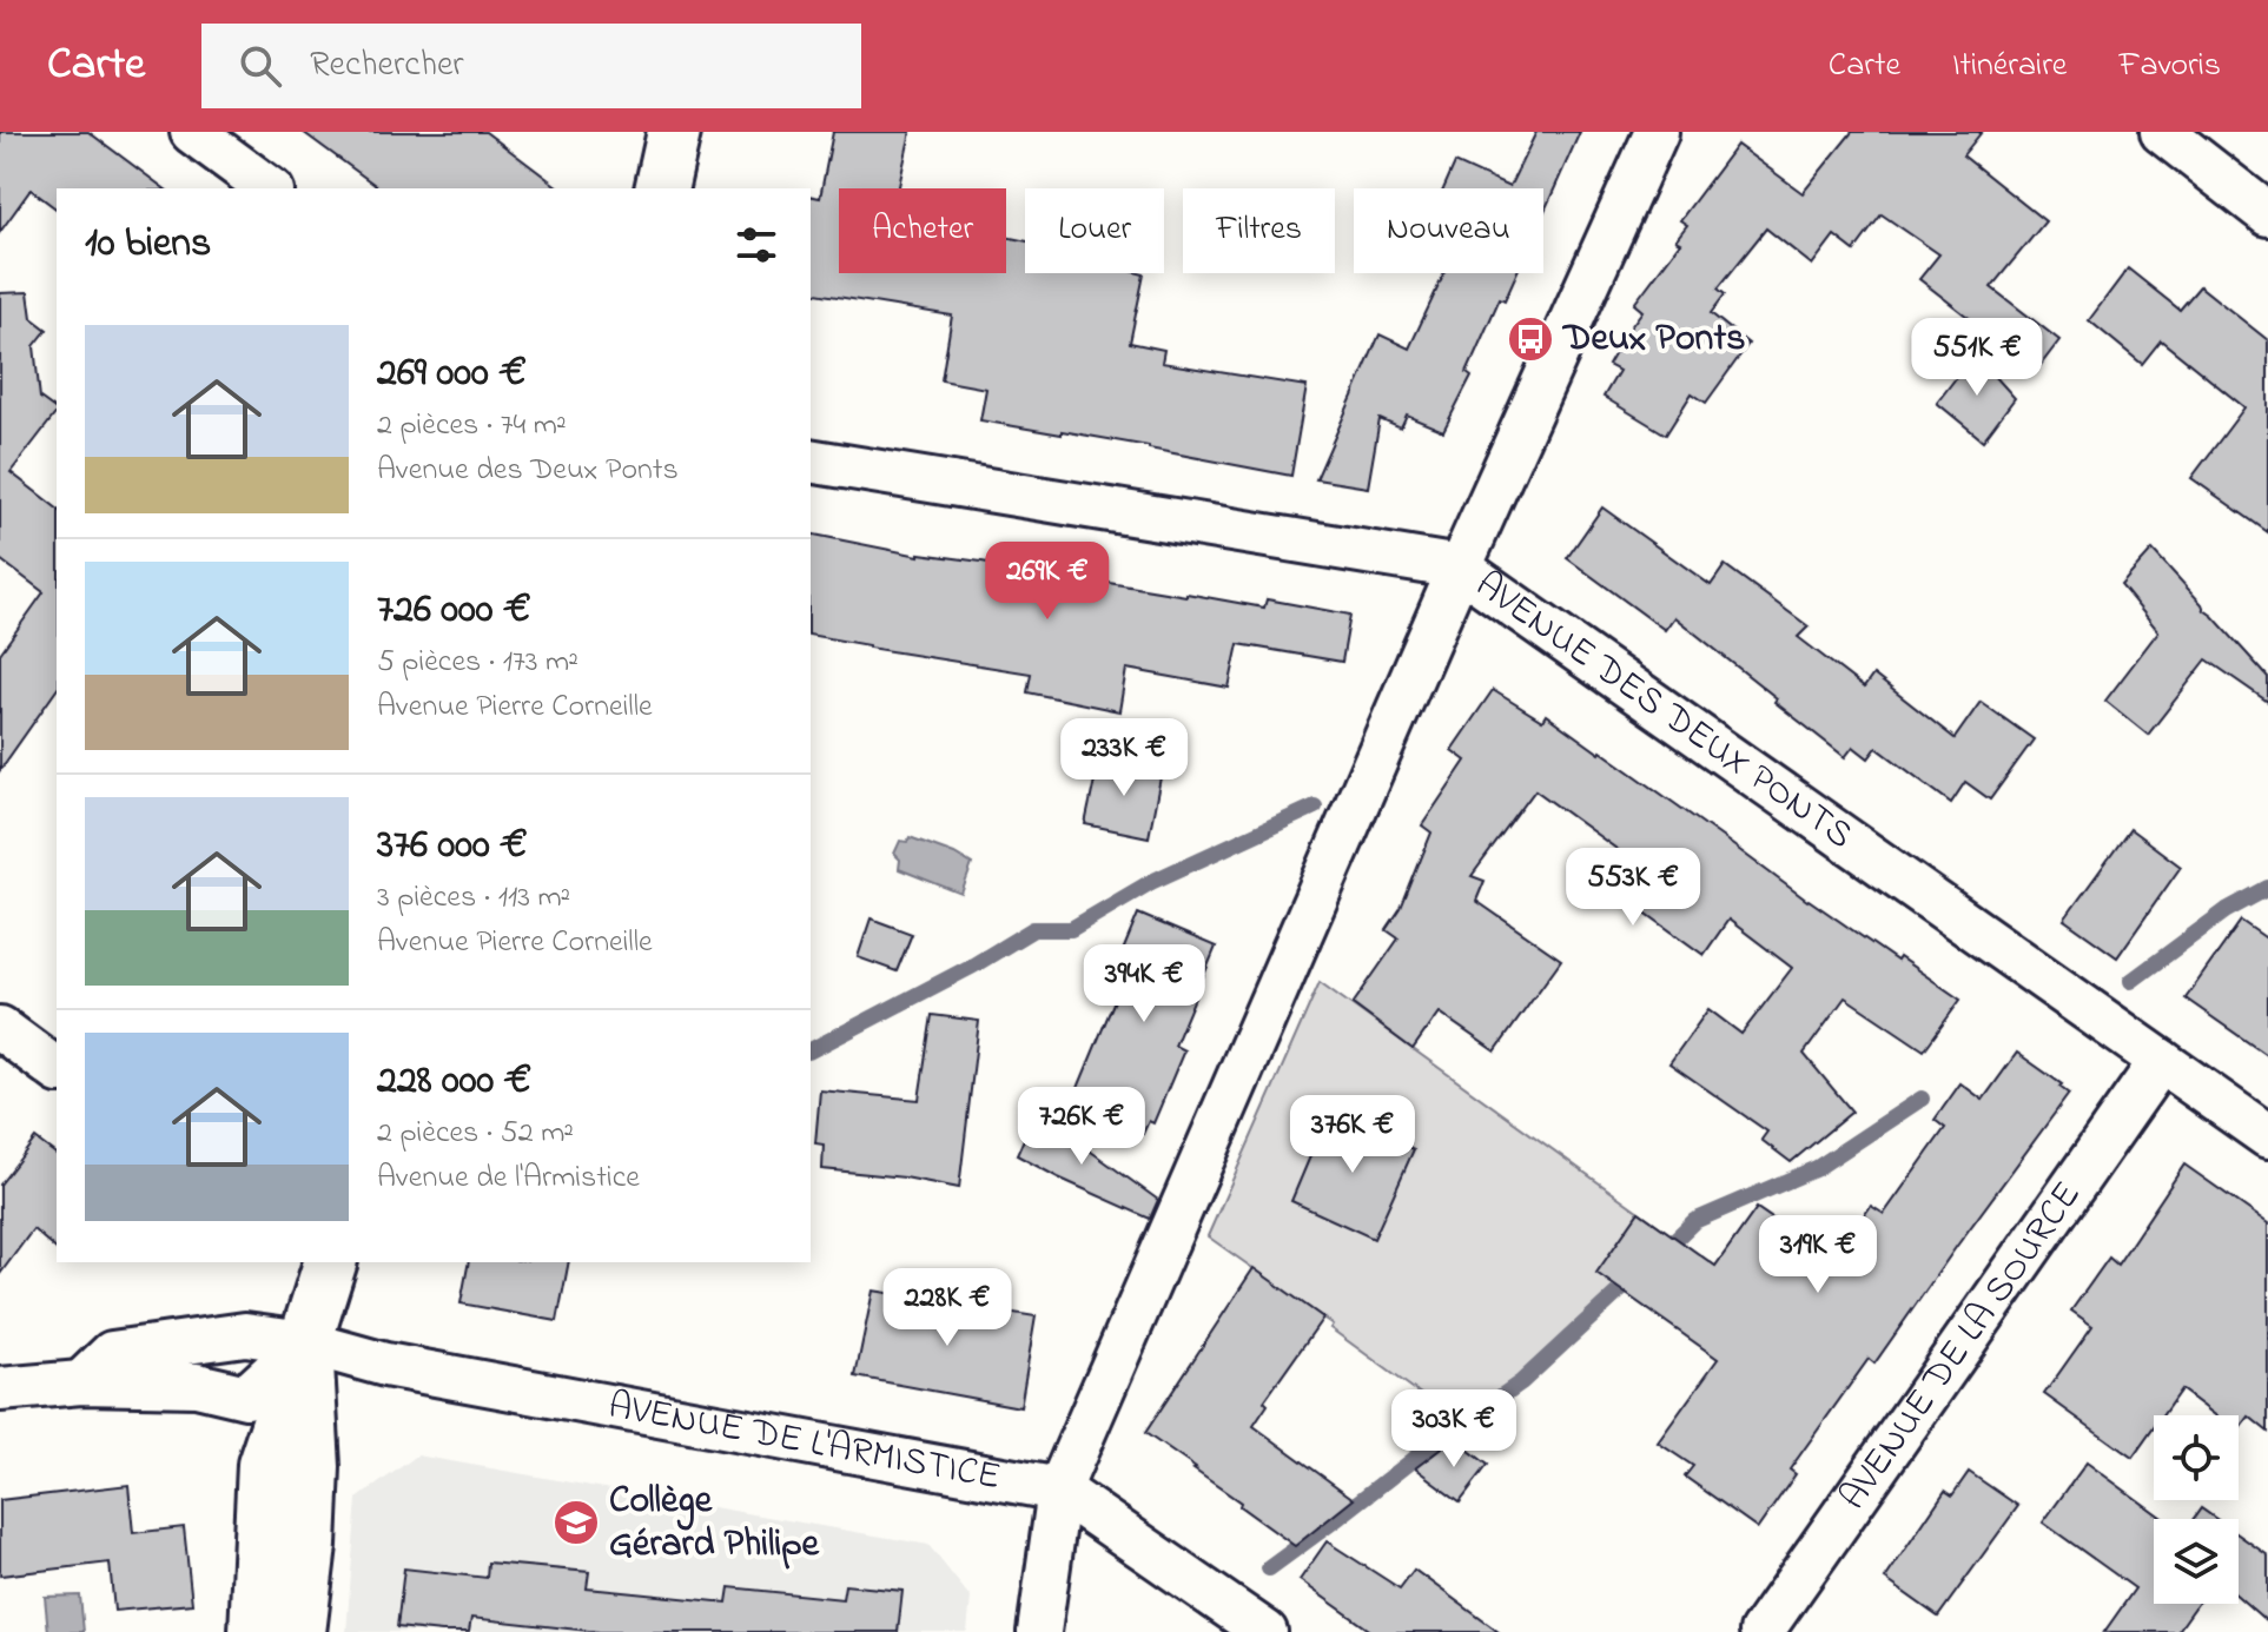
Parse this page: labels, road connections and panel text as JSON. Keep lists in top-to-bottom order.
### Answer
{
  "streets": {
    "street": ["AVENUE DES DEUX PONTS", "AVENUE DE LA SOURCE", "AVENUE DE L'ARMISTICE"]
  },
  "crossings": [
    ["AVENUE DES DEUX PONTS", "AVENUE DE LA SOURCE"]
  ],
  "places": {
    "bus stop": ["Deux Ponts"],
    "school or university": ["Collège Gérard Philipe"]
  },
  "page": {
    "header": "Carte",
    "search": "Rechercher",
    "nav": ["Carte", "Itinéraire", "Favoris"],
    "chip": [
      "Acheter",
      "Louer",
      "Filtres",
      "Nouveau"
    ],
    "heading": "10 biens",
    "list": [
      {
        "name": "269 000 €",
        "note": "2 pièces · 74 m² · Avenue des Deux Ponts"
      },
      {
        "name": "726 000 €",
        "note": "5 pièces · 173 m² · Avenue Pierre Corneille"
      },
      {
        "name": "376 000 €",
        "note": "3 pièces · 113 m² · Avenue Pierre Corneille"
      },
      {
        "name": "228 000 €",
        "note": "2 pièces · 52 m² · Avenue de l'Armistice"
      }
    ],
    "price": [
      "551K €",
      "269K €",
      "233K €",
      "553K €",
      "394K €",
      "726K €",
      "376K €",
      "319K €",
      "228K €",
      "303K €"
    ]
  }
}
